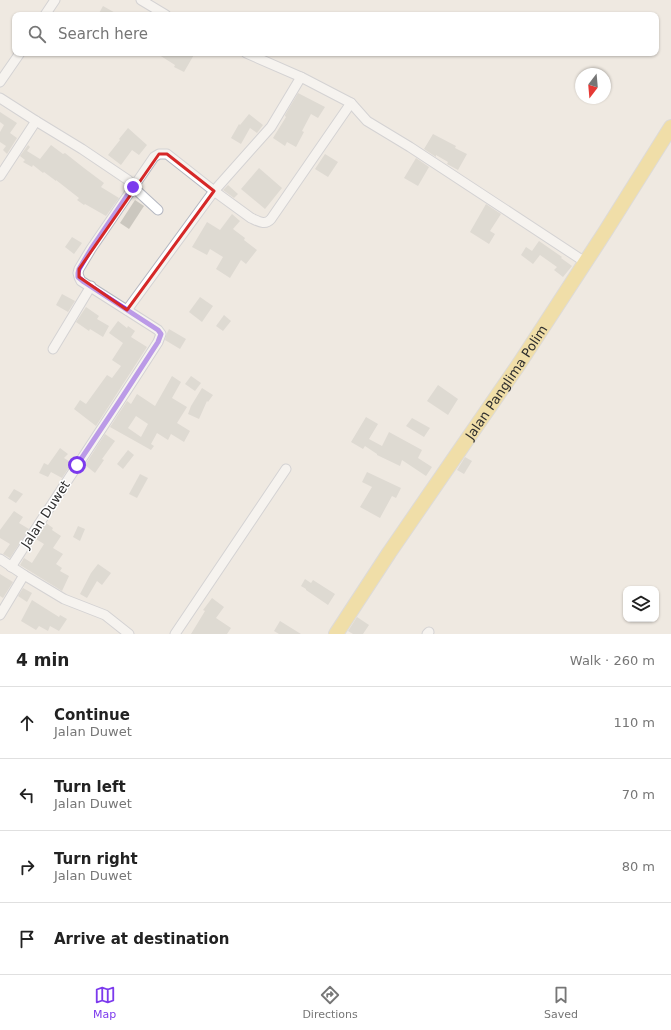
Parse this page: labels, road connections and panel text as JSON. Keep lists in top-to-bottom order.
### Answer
{
  "streets": {
    "main road": ["Jalan Panglima Polim"],
    "street": ["Jalan Duwet"]
  },
  "north": "bottom",
  "page": {
    "search": "Search here",
    "heading": ["4 min", "Walk · 260 m"],
    "list": [
      ["Continue", "Jalan Duwet", "110 m"],
      ["Turn left", "Jalan Duwet", "70 m"],
      ["Turn right", "Jalan Duwet", "80 m"],
      "Arrive at destination"
    ],
    "nav": ["Map", "Directions", "Saved"]
  }
}
